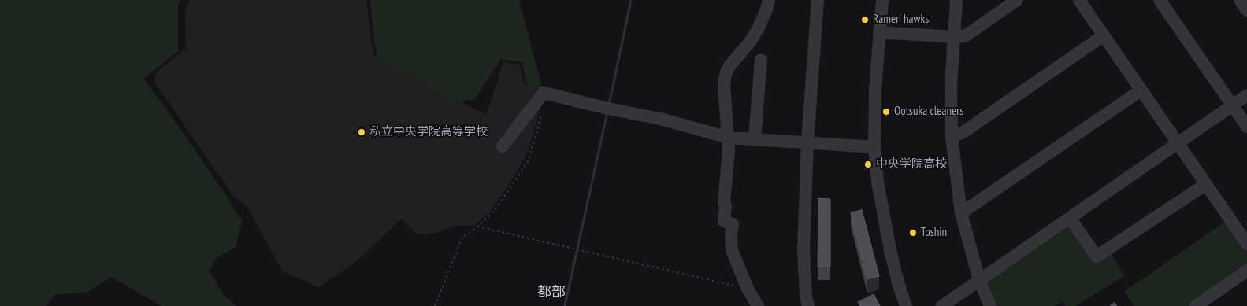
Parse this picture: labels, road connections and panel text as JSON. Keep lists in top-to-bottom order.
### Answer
{
  "districts": ["都部"],
  "places": [
    "Ramen hawks",
    "Ootsuka cleaners",
    "私立中央学院高等学校",
    "中央学院高校",
    "Toshin"
  ]
}
